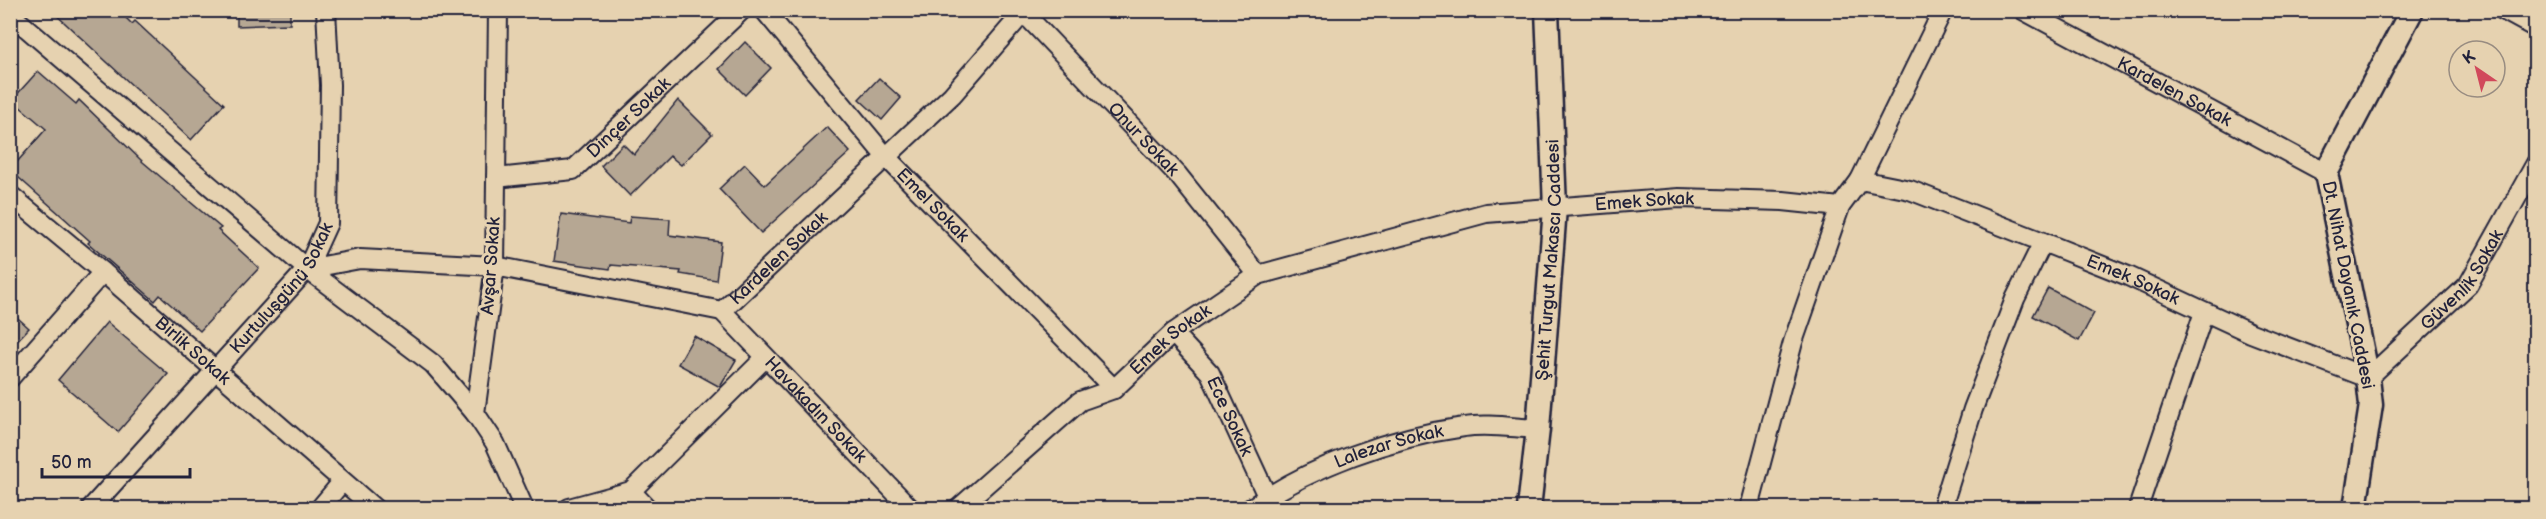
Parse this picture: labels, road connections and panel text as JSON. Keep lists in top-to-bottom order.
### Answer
{
  "streets": {
    "street": [
      "Kardelen Sokak",
      "Dinçer Sokak",
      "Onur Sokak",
      "Emek Sokak",
      "Emel Sokak",
      "Şehit Turgut Makascı Caddesi",
      "Avşar Sokak",
      "Güvenlik Sokak",
      "Kurtuluşgünü Sokak",
      "Dt. Nihat Dayanık Caddesi",
      "Birlik Sokak",
      "Havakadın Sokak",
      "Ece Sokak",
      "Lalezar Sokak"
    ]
  },
  "crossings": [
    ["Kardelen Sokak", "Onur Sokak"],
    ["Kardelen Sokak", "Emel Sokak"],
    ["Kardelen Sokak", "Avşar Sokak"],
    ["Kardelen Sokak", "Kurtuluşgünü Sokak"],
    ["Kardelen Sokak", "Dt. Nihat Dayanık Caddesi"],
    ["Kardelen Sokak", "Havakadın Sokak"],
    ["Dinçer Sokak", "Avşar Sokak"],
    ["Onur Sokak", "Emek Sokak"],
    ["Emek Sokak", "Emel Sokak"],
    ["Emek Sokak", "Şehit Turgut Makascı Caddesi"],
    ["Emek Sokak", "Güvenlik Sokak"],
    ["Emek Sokak", "Dt. Nihat Dayanık Caddesi"],
    ["Emek Sokak", "Ece Sokak"],
    ["Şehit Turgut Makascı Caddesi", "Lalezar Sokak"],
    ["Güvenlik Sokak", "Dt. Nihat Dayanık Caddesi"],
    ["Kurtuluşgünü Sokak", "Birlik Sokak"],
    ["Ece Sokak", "Lalezar Sokak"]
  ],
  "scale_bar": "50 m",
  "north": "top left"
}
